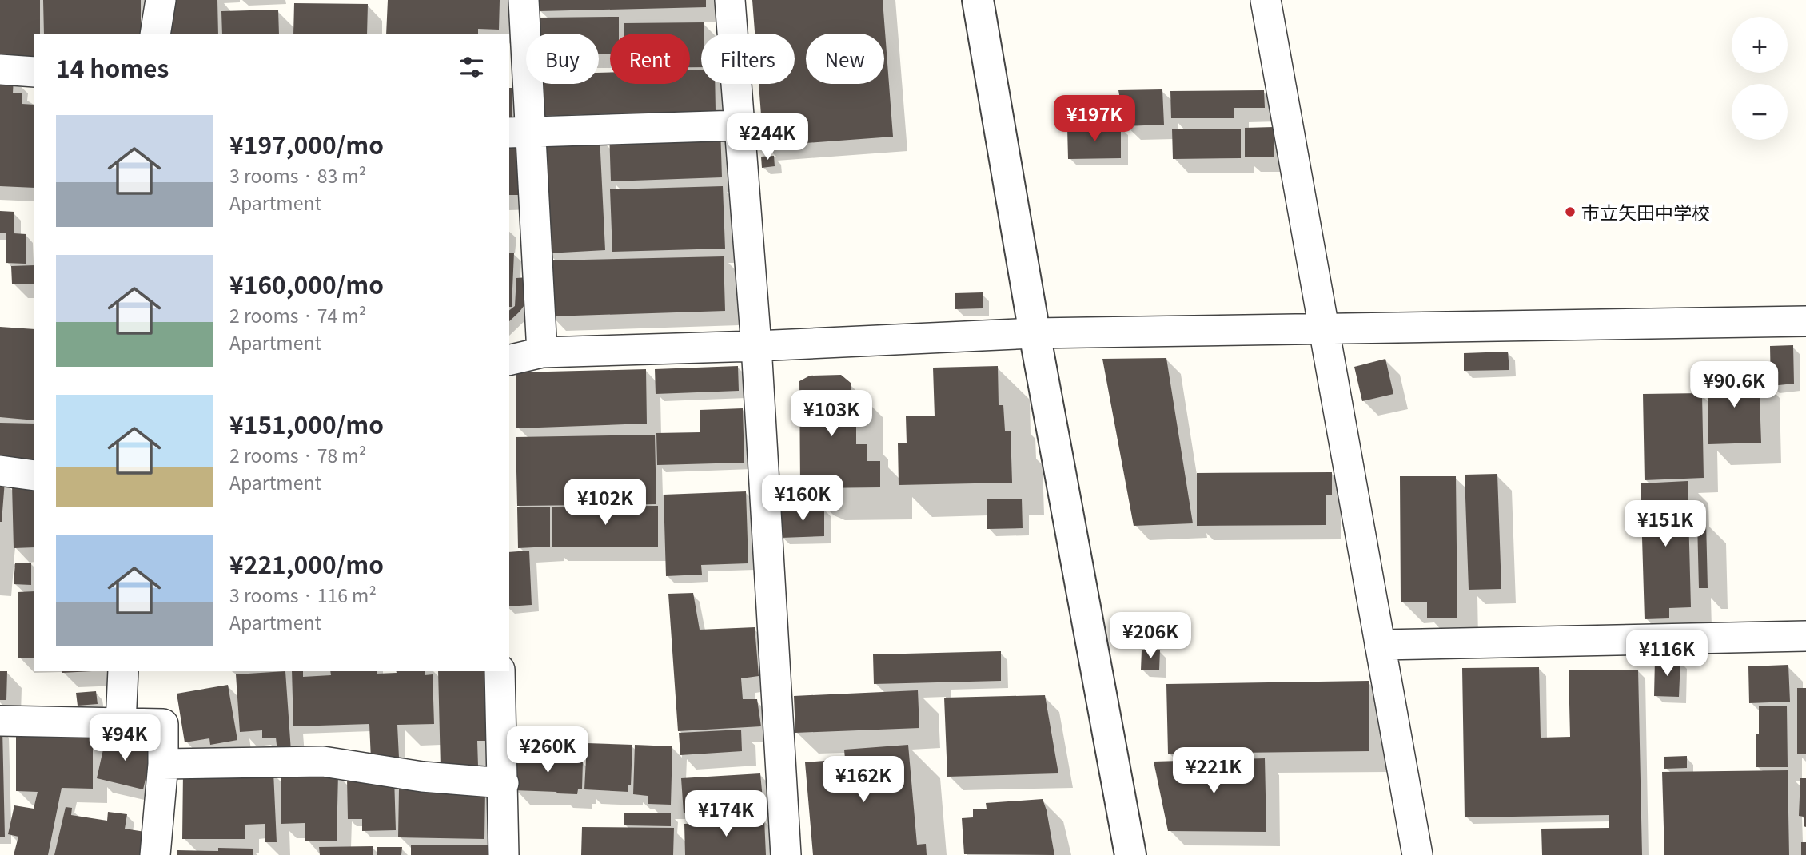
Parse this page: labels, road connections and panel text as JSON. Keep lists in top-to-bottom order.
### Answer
{
  "places": ["市立矢田中学校"],
  "page": {
    "map_buttons": ["+", "−"],
    "chip": [
      "Buy",
      "Rent",
      "Filters",
      "New"
    ],
    "heading": "14 homes",
    "price": [
      "¥197K",
      "¥244K",
      "¥90.6K",
      "¥103K",
      "¥160K",
      "¥102K",
      "¥151K",
      "¥206K",
      "¥116K",
      "¥94K",
      "¥260K",
      "¥221K",
      "¥162K",
      "¥174K"
    ],
    "list": [
      {
        "name": "¥197,000/mo",
        "note": "3 rooms · 83 m² · Apartment"
      },
      {
        "name": "¥160,000/mo",
        "note": "2 rooms · 74 m² · Apartment"
      },
      {
        "name": "¥151,000/mo",
        "note": "2 rooms · 78 m² · Apartment"
      },
      {
        "name": "¥221,000/mo",
        "note": "3 rooms · 116 m² · Apartment"
      }
    ]
  }
}
